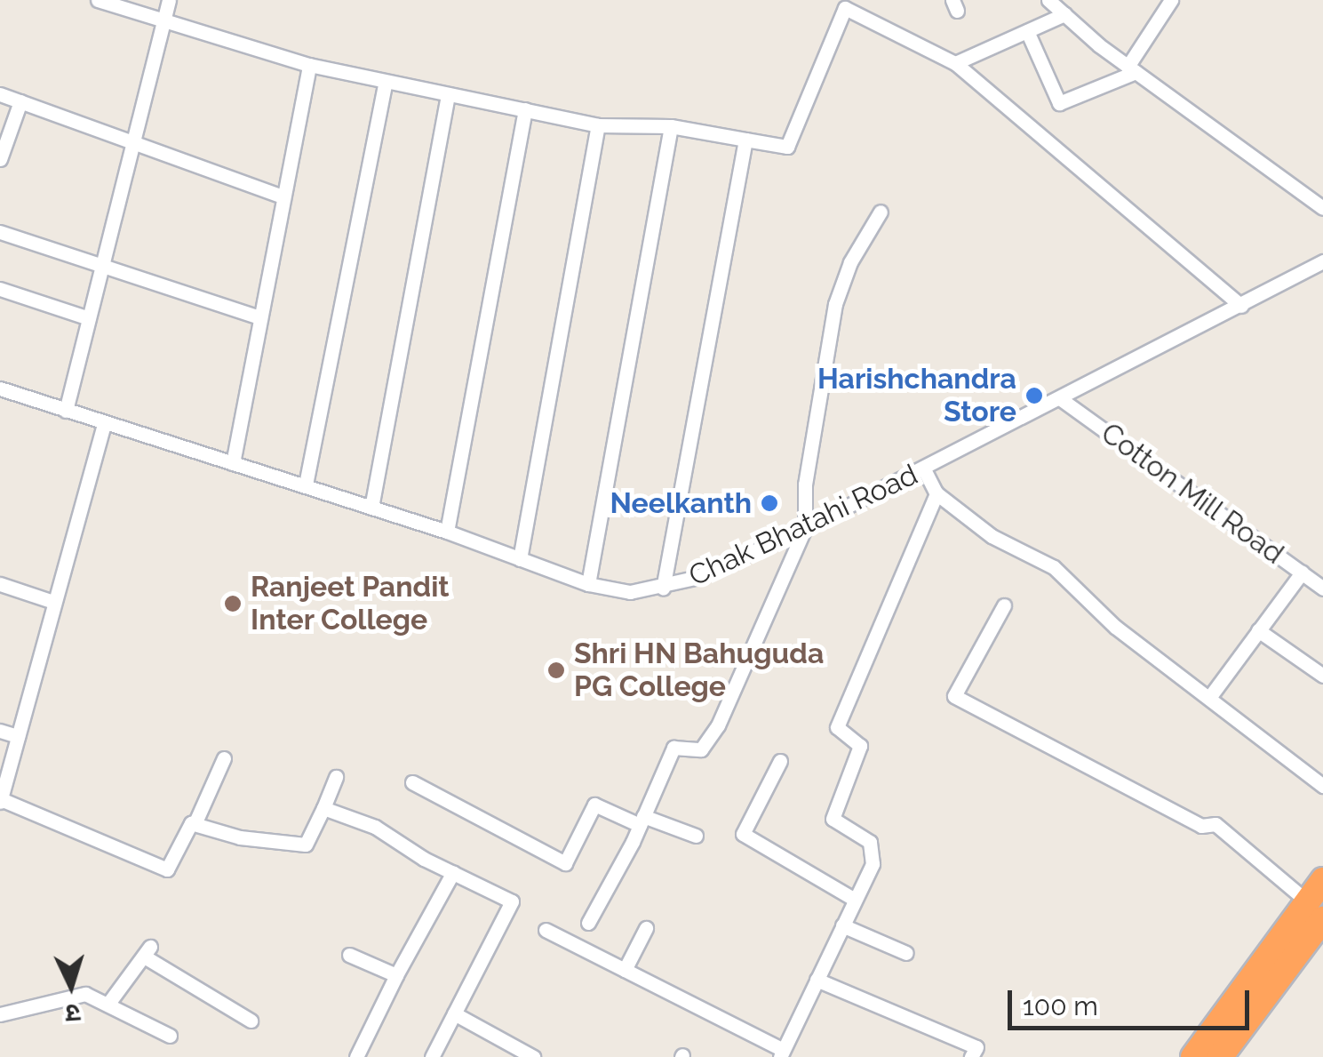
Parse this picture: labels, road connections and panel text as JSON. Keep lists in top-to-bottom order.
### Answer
{
  "streets": {
    "street": ["Cotton Mill Road", "Chak Bhatahi Road"]
  },
  "crossings": [
    ["Cotton Mill Road", "Chak Bhatahi Road"]
  ],
  "places": [
    "Harishchandra Store",
    "Neelkanth",
    "Ranjeet Pandit Inter College",
    "Shri HN Bahuguda PG College"
  ],
  "scale_bar": "100 m",
  "north": "bottom"
}
